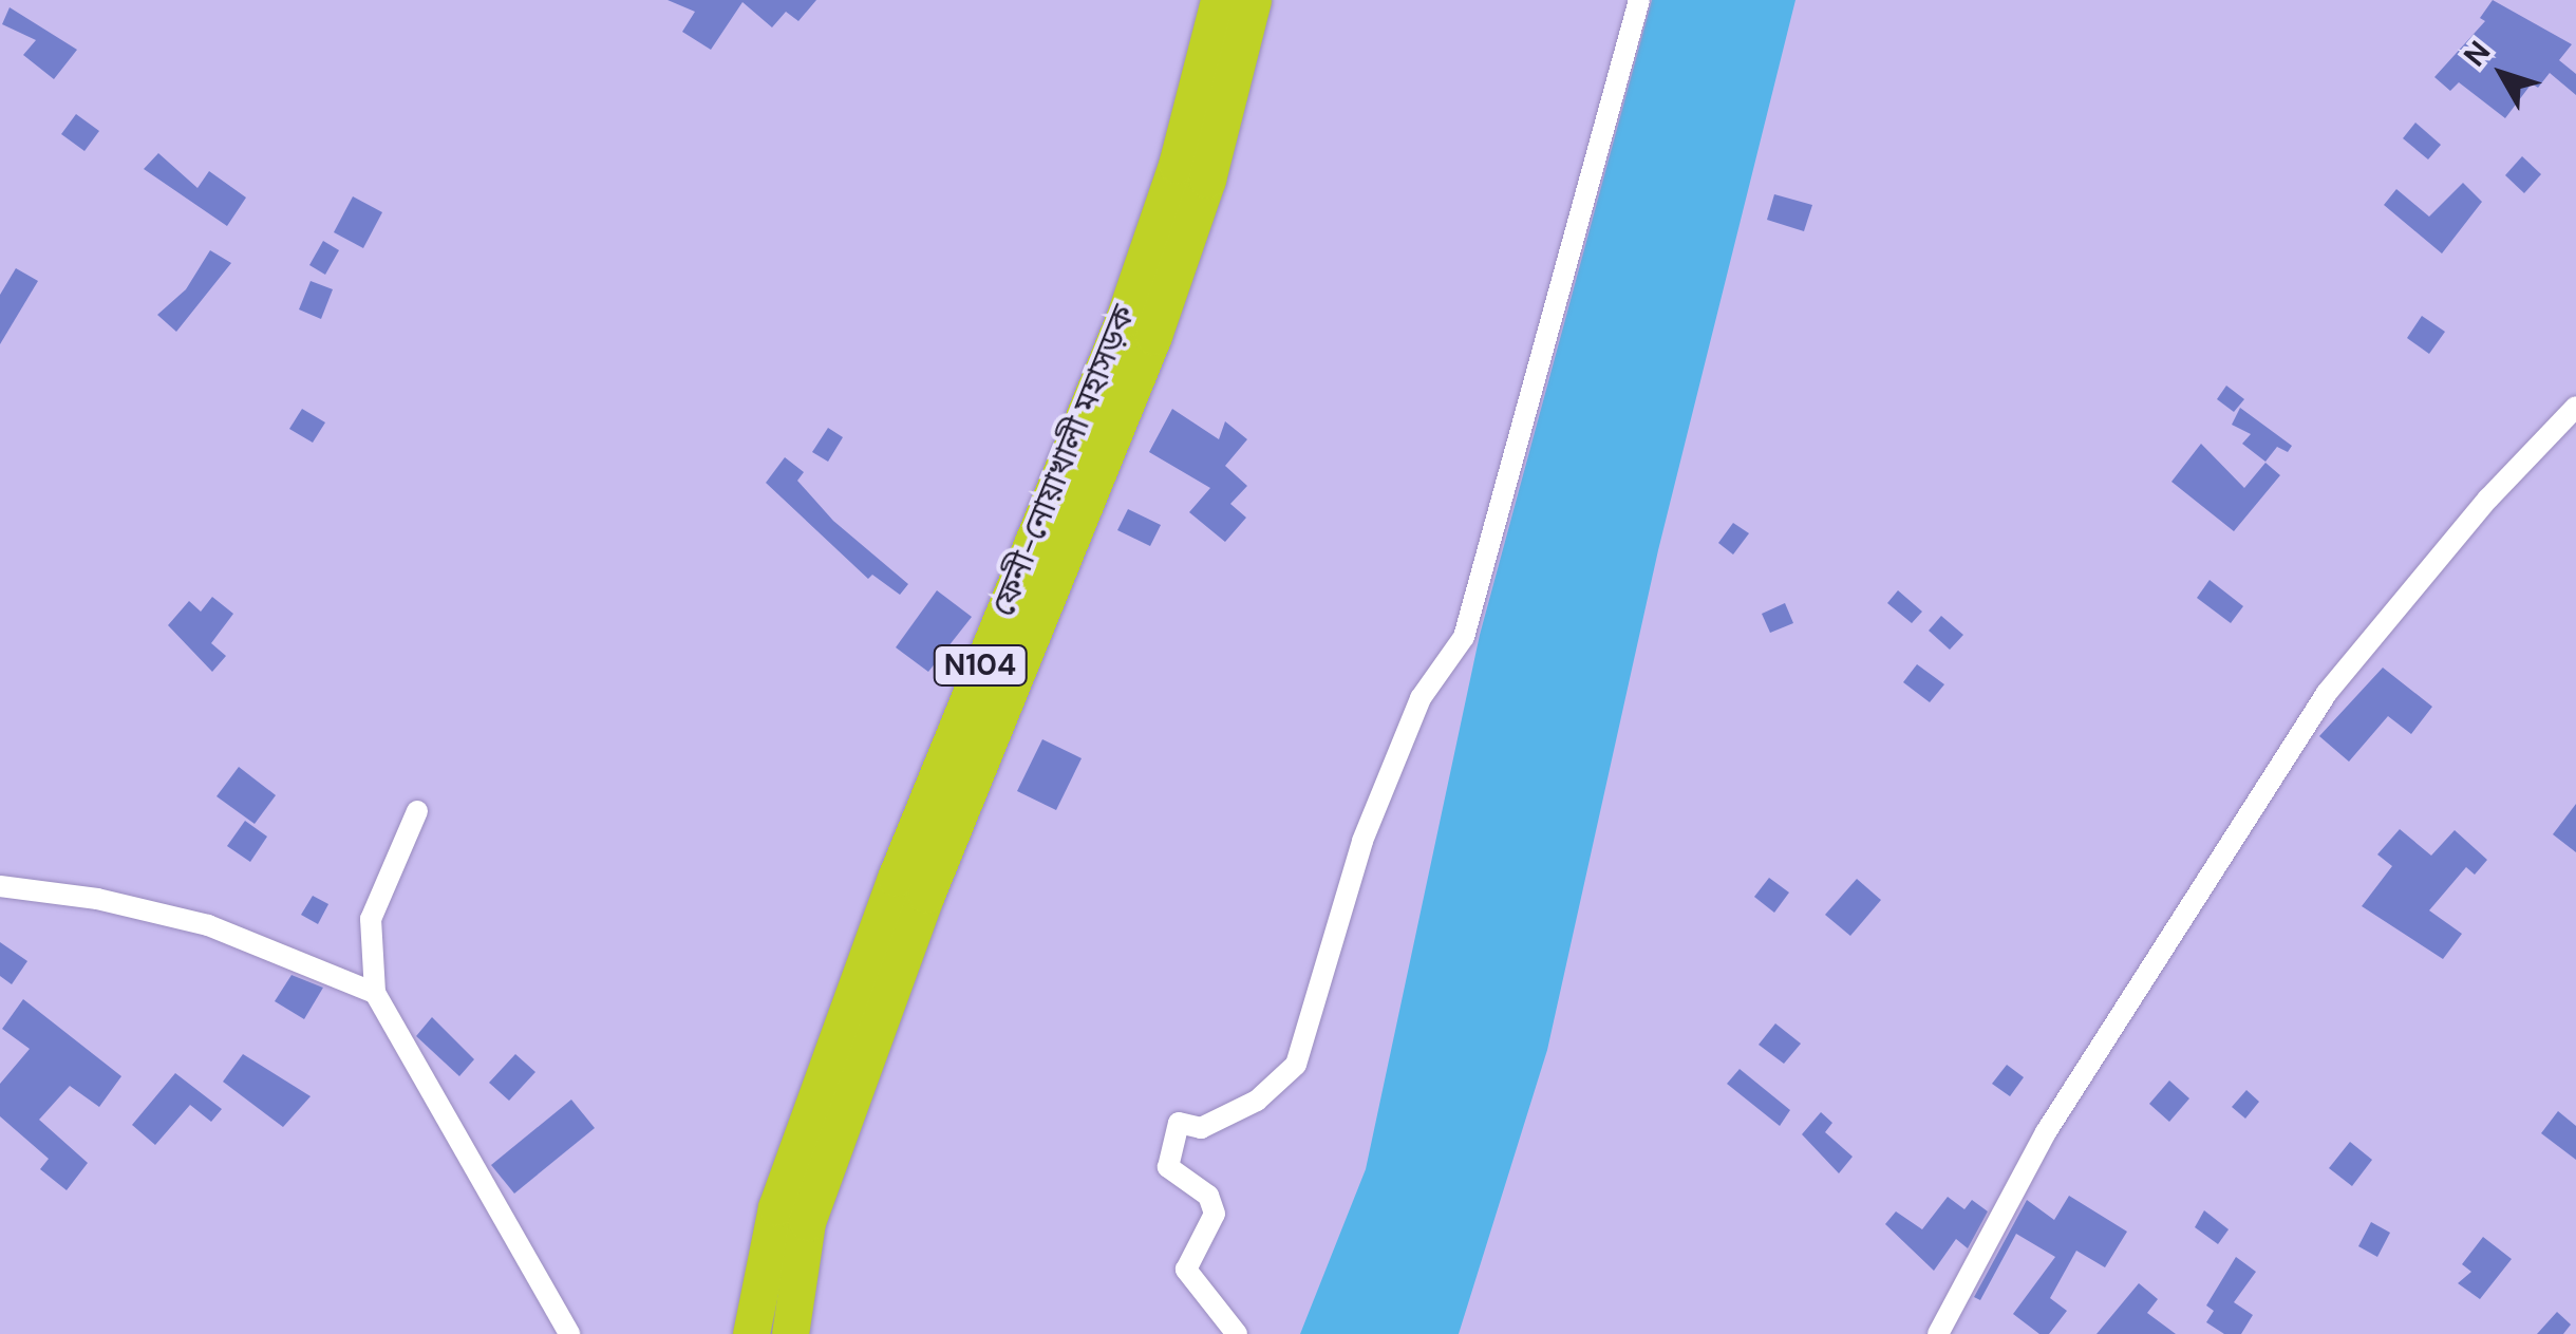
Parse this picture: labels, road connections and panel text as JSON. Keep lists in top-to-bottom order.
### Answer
{
  "streets": {
    "highway": ["ফেনী-নোয়াখালী মহাসড়ক", "N104"]
  },
  "north": "top left"
}
